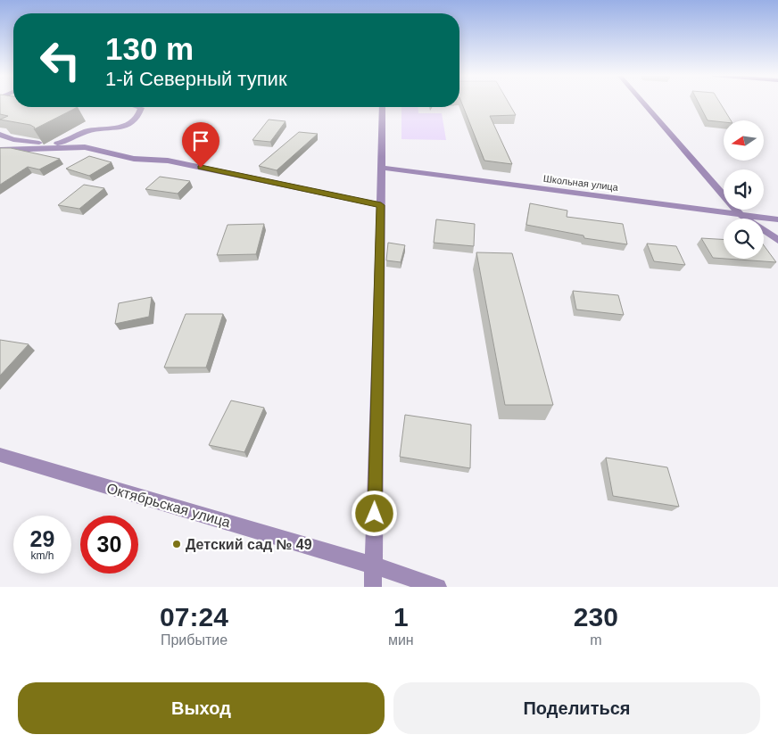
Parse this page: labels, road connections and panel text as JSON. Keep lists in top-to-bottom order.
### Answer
{
  "streets": {
    "street": ["Школьная улица", "Октябрьская улица"]
  },
  "places": ["Детский сад № 49"],
  "north": "left",
  "page": {
    "turn": ["130 m", "1-й Северный тупик"],
    "speed": "29 km/h",
    "limit": "30",
    "eta": [
      "07:24",
      "Прибытие",
      "1",
      "мин",
      "230",
      "m"
    ],
    "buttons": ["Выход", "Поделиться"]
  }
}
